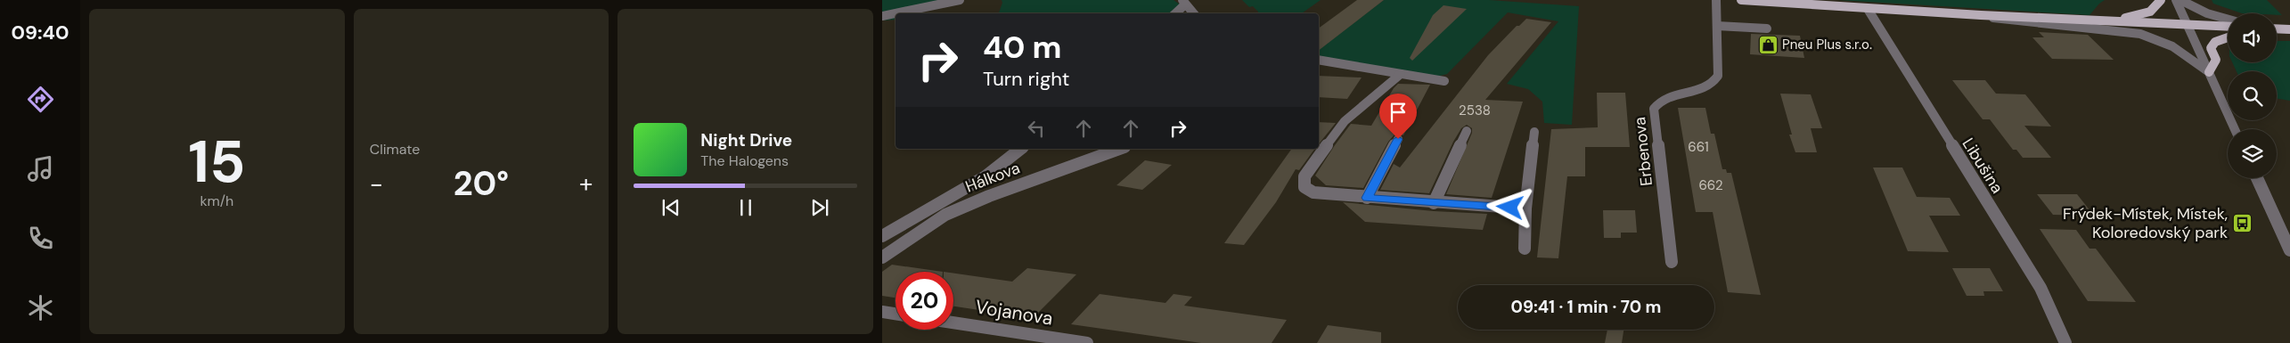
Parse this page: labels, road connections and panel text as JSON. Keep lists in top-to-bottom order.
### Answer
{
  "streets": {
    "street": [
      "Erbenova",
      "Libušina",
      "Hálkova",
      "Vojanova"
    ]
  },
  "places": {
    "shop": ["Pneu Plus s.r.o."],
    "bus stop": ["Frýdek-Místek, Místek, Koloredovský park"]
  },
  "house_numbers": ["2538", "661", "662"],
  "page": {
    "tabs": "09:40",
    "tile": [
      ["15", "km/h"],
      "Climate"
    ],
    "turn": ["40 m", "Turn right"],
    "song": ["Night Drive", "The Halogens"],
    "heat": ["−", "20°", "+"],
    "limit": "20",
    "trip": "09:41 · 1 min · 70 m"
  }
}
